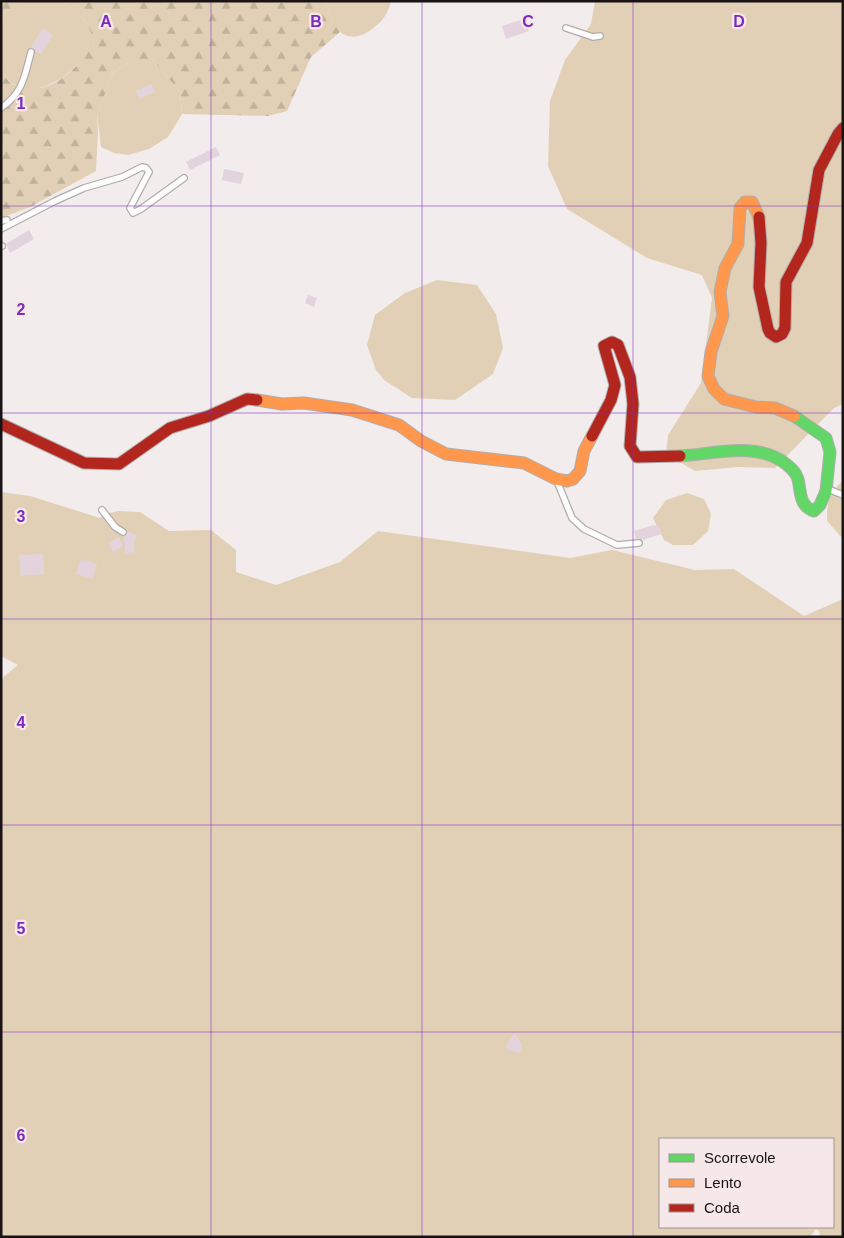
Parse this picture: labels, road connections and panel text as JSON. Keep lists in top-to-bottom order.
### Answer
{
  "legend": ["Scorrevole", "Lento", "Coda"],
  "grid": {
    "columns": [
      "A",
      "B",
      "C",
      "D"
    ],
    "rows": [
      "1",
      "2",
      "3",
      "4",
      "5",
      "6"
    ]
  }
}
